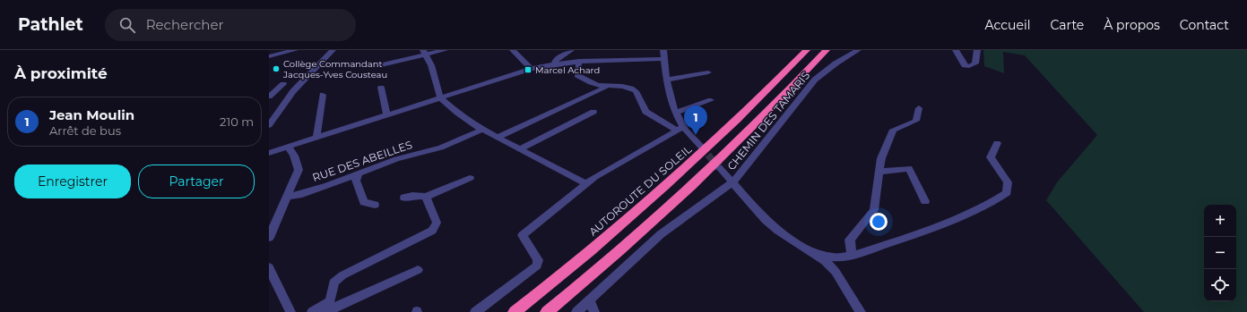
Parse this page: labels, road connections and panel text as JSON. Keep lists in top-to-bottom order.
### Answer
{
  "streets": {
    "highway": ["AUTOROUTE DU SOLEIL"],
    "street": ["CHEMIN DES TAMARIS", "RUE DES ABEILLES"]
  },
  "places": {
    "other": ["Collège Commandant Jacques-Yves Cousteau"],
    "transit": ["Marcel Achard"]
  },
  "page": {
    "header": "Pathlet",
    "search": "Rechercher",
    "nav": [
      "Accueil",
      "Carte",
      "À propos",
      "Contact"
    ],
    "heading": "À proximité",
    "list": [
      {
        "mark": "1",
        "name": "Jean Moulin",
        "note": "Arrêt de bus",
        "value": "210 m"
      }
    ],
    "pins": "1",
    "buttons": ["Enregistrer", "Partager"],
    "map_buttons": ["+", "−"]
  }
}
